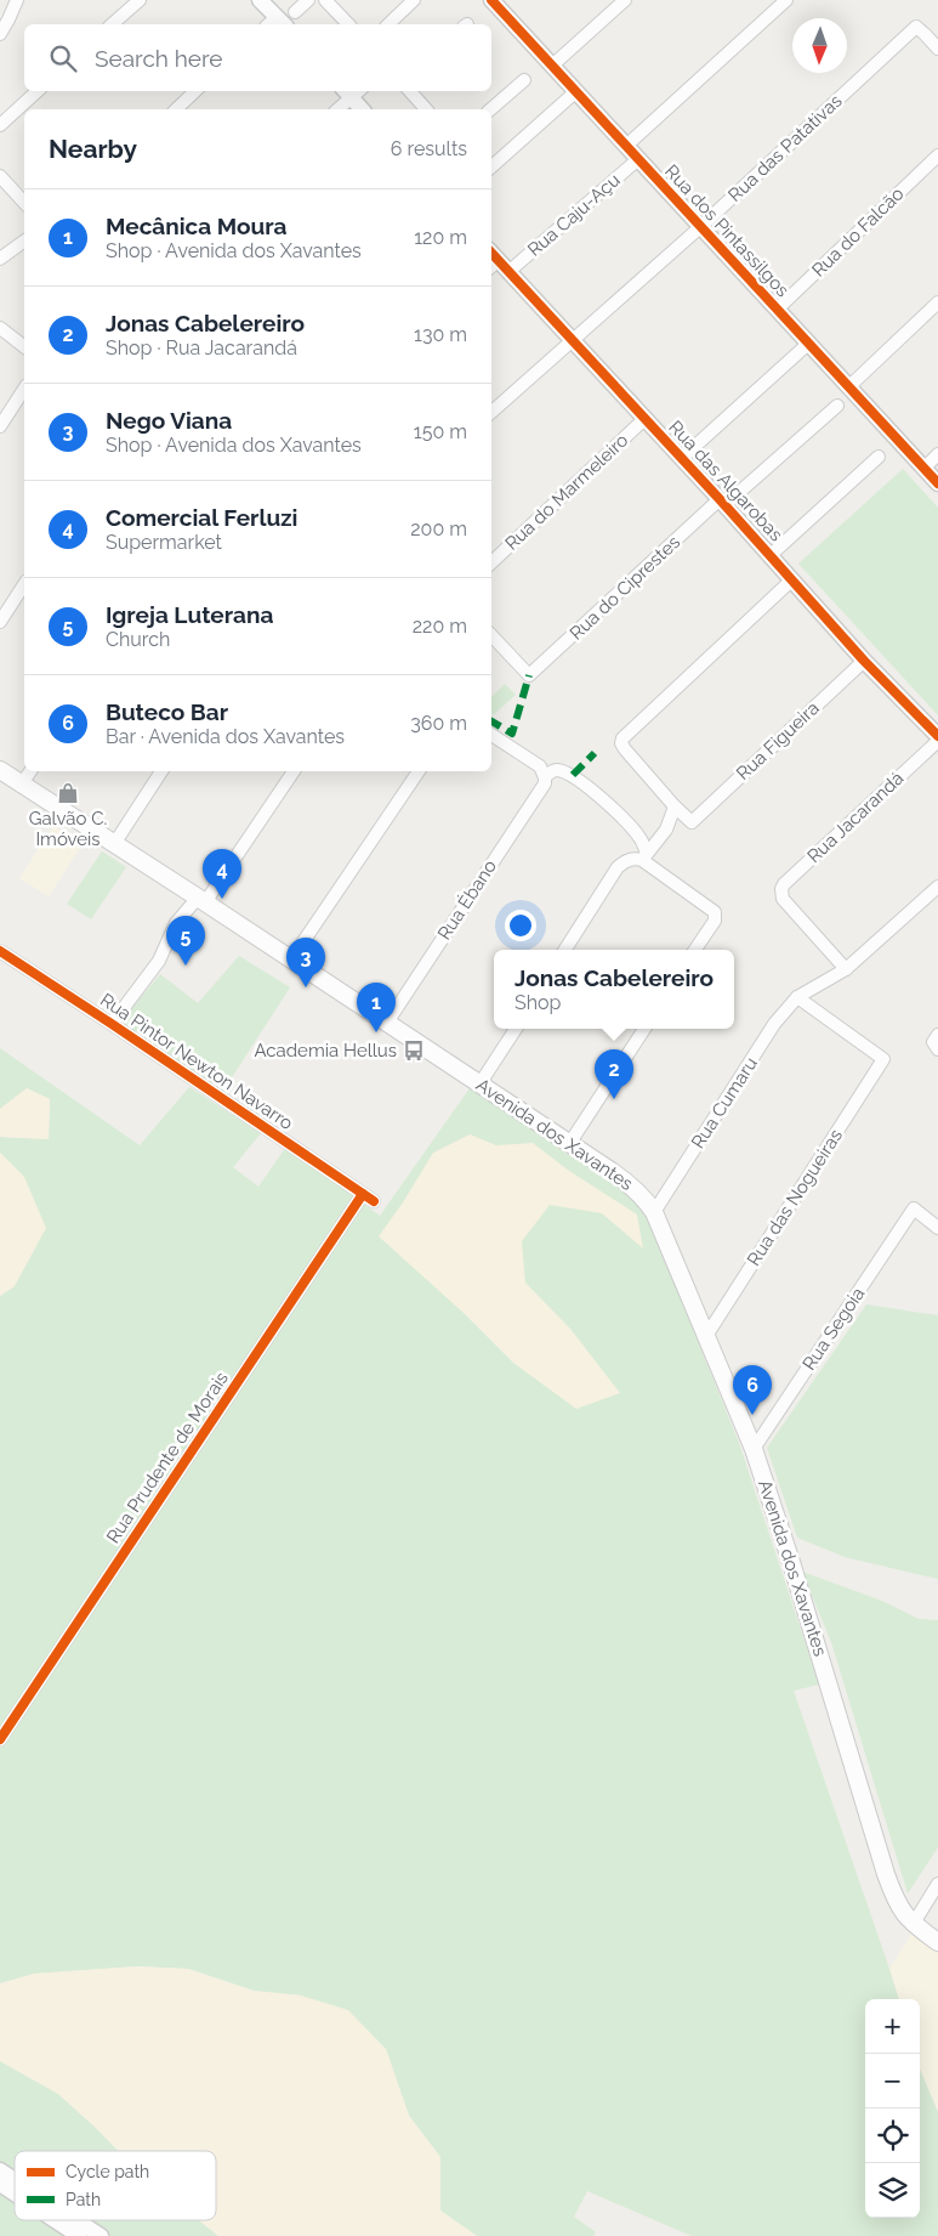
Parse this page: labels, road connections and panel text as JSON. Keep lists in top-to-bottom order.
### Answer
{
  "streets": {
    "main road": ["Avenida dos Xavantes"],
    "street": [
      "Rua das Patativas",
      "Rua Caju-Açu",
      "Rua dos Pintassilgos",
      "Rua do Falcão",
      "Rua das Algarobas",
      "Rua do Marmeleiro",
      "Rua do Ciprestes",
      "Rua Figueira",
      "Rua Jacarandá",
      "Rua Ébano",
      "Rua Pintor Newton Navarro",
      "Rua Cumaru",
      "Rua das Nogueiras",
      "Rua Segoia",
      "Rua Prudente de Morais"
    ]
  },
  "crossings": [
    ["Rua das Patativas", "Rua dos Pintassilgos"],
    ["Rua das Patativas", "Rua das Algarobas"],
    ["Rua Caju-Açu", "Rua dos Pintassilgos"],
    ["Rua Caju-Açu", "Rua das Algarobas"],
    ["Rua dos Pintassilgos", "Rua do Falcão"],
    ["Rua das Algarobas", "Rua do Marmeleiro"],
    ["Rua das Algarobas", "Rua do Ciprestes"],
    ["Rua das Algarobas", "Rua Figueira"],
    ["Rua Jacarandá", "Rua Cumaru"],
    ["Rua Ébano", "Avenida dos Xavantes"],
    ["Rua Pintor Newton Navarro", "Rua Prudente de Morais"],
    ["Rua Cumaru", "Avenida dos Xavantes"],
    ["Rua Cumaru", "Rua das Nogueiras"],
    ["Avenida dos Xavantes", "Rua das Nogueiras"],
    ["Avenida dos Xavantes", "Rua Segoia"]
  ],
  "places": {
    "shop": ["Galvão C. Imóveis"],
    "bus stop": ["Academia Hellus"]
  },
  "legend": ["Cycle path", "Path"],
  "north": "bottom",
  "page": {
    "search": "Search here",
    "heading": ["Nearby", "6 results"],
    "list": [
      {
        "mark": "1",
        "name": "Mecânica Moura",
        "note": "Shop · Avenida dos Xavantes",
        "value": "120 m"
      },
      {
        "mark": "2",
        "name": "Jonas Cabelereiro",
        "note": "Shop · Rua Jacarandá",
        "value": "130 m"
      },
      {
        "mark": "3",
        "name": "Nego Viana",
        "note": "Shop · Avenida dos Xavantes",
        "value": "150 m"
      },
      {
        "mark": "4",
        "name": "Comercial Ferluzi",
        "note": "Supermarket",
        "value": "200 m"
      },
      {
        "mark": "5",
        "name": "Igreja Luterana",
        "note": "Church",
        "value": "220 m"
      },
      {
        "mark": "6",
        "name": "Buteco Bar",
        "note": "Bar · Avenida dos Xavantes",
        "value": "360 m"
      }
    ],
    "pins": [
      "4",
      "5",
      "3",
      "1",
      "2",
      "6"
    ],
    "popup": ["Jonas Cabelereiro", "Shop"],
    "map_buttons": ["+", "−"]
  }
}
